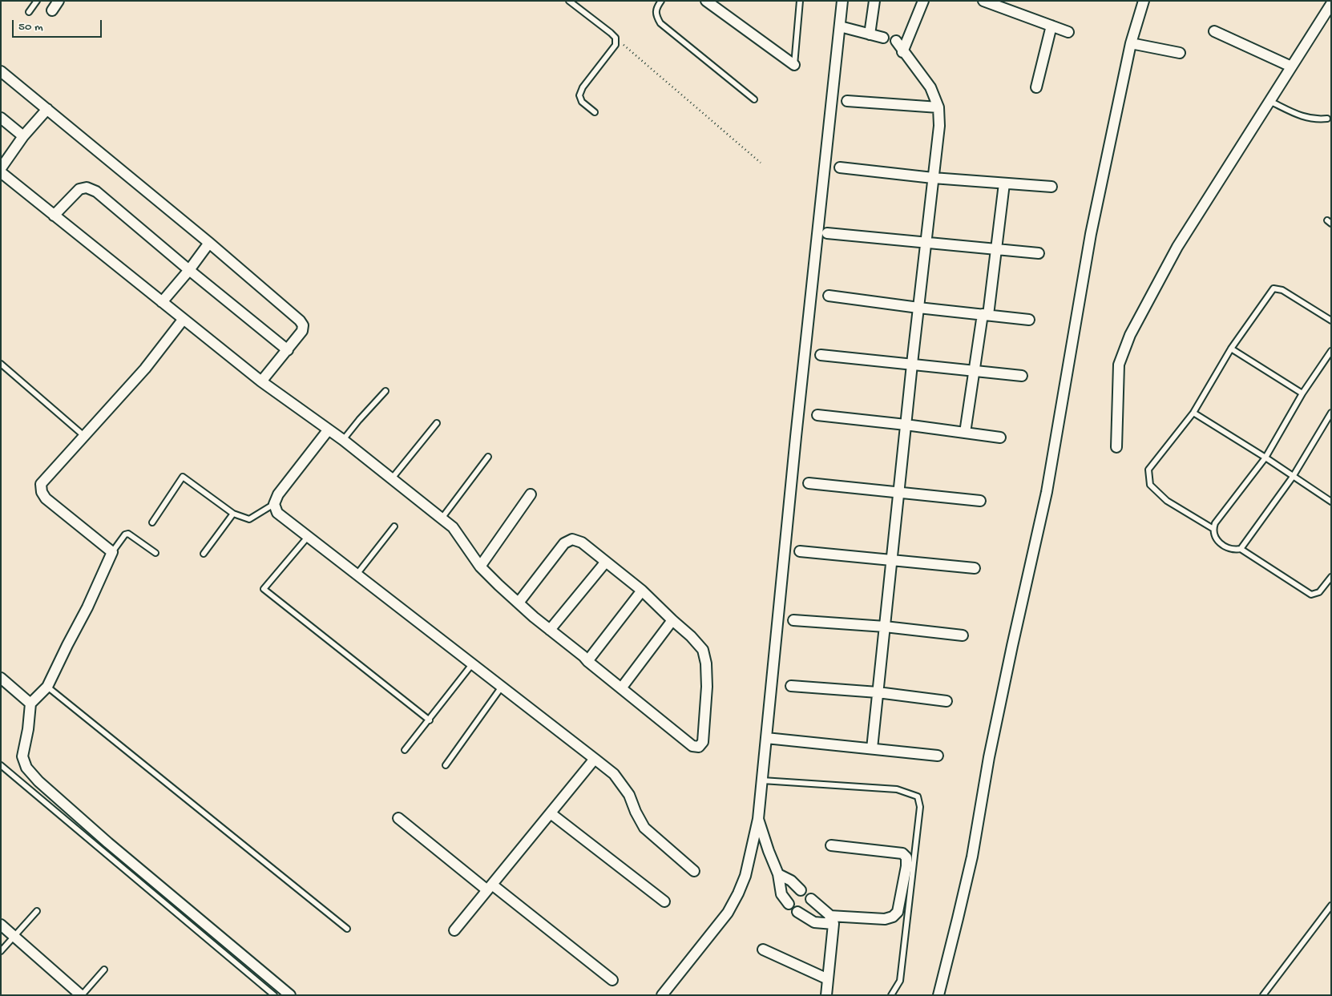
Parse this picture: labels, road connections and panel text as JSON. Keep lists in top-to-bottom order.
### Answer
{
  "scale_bar": "50 m"
}
